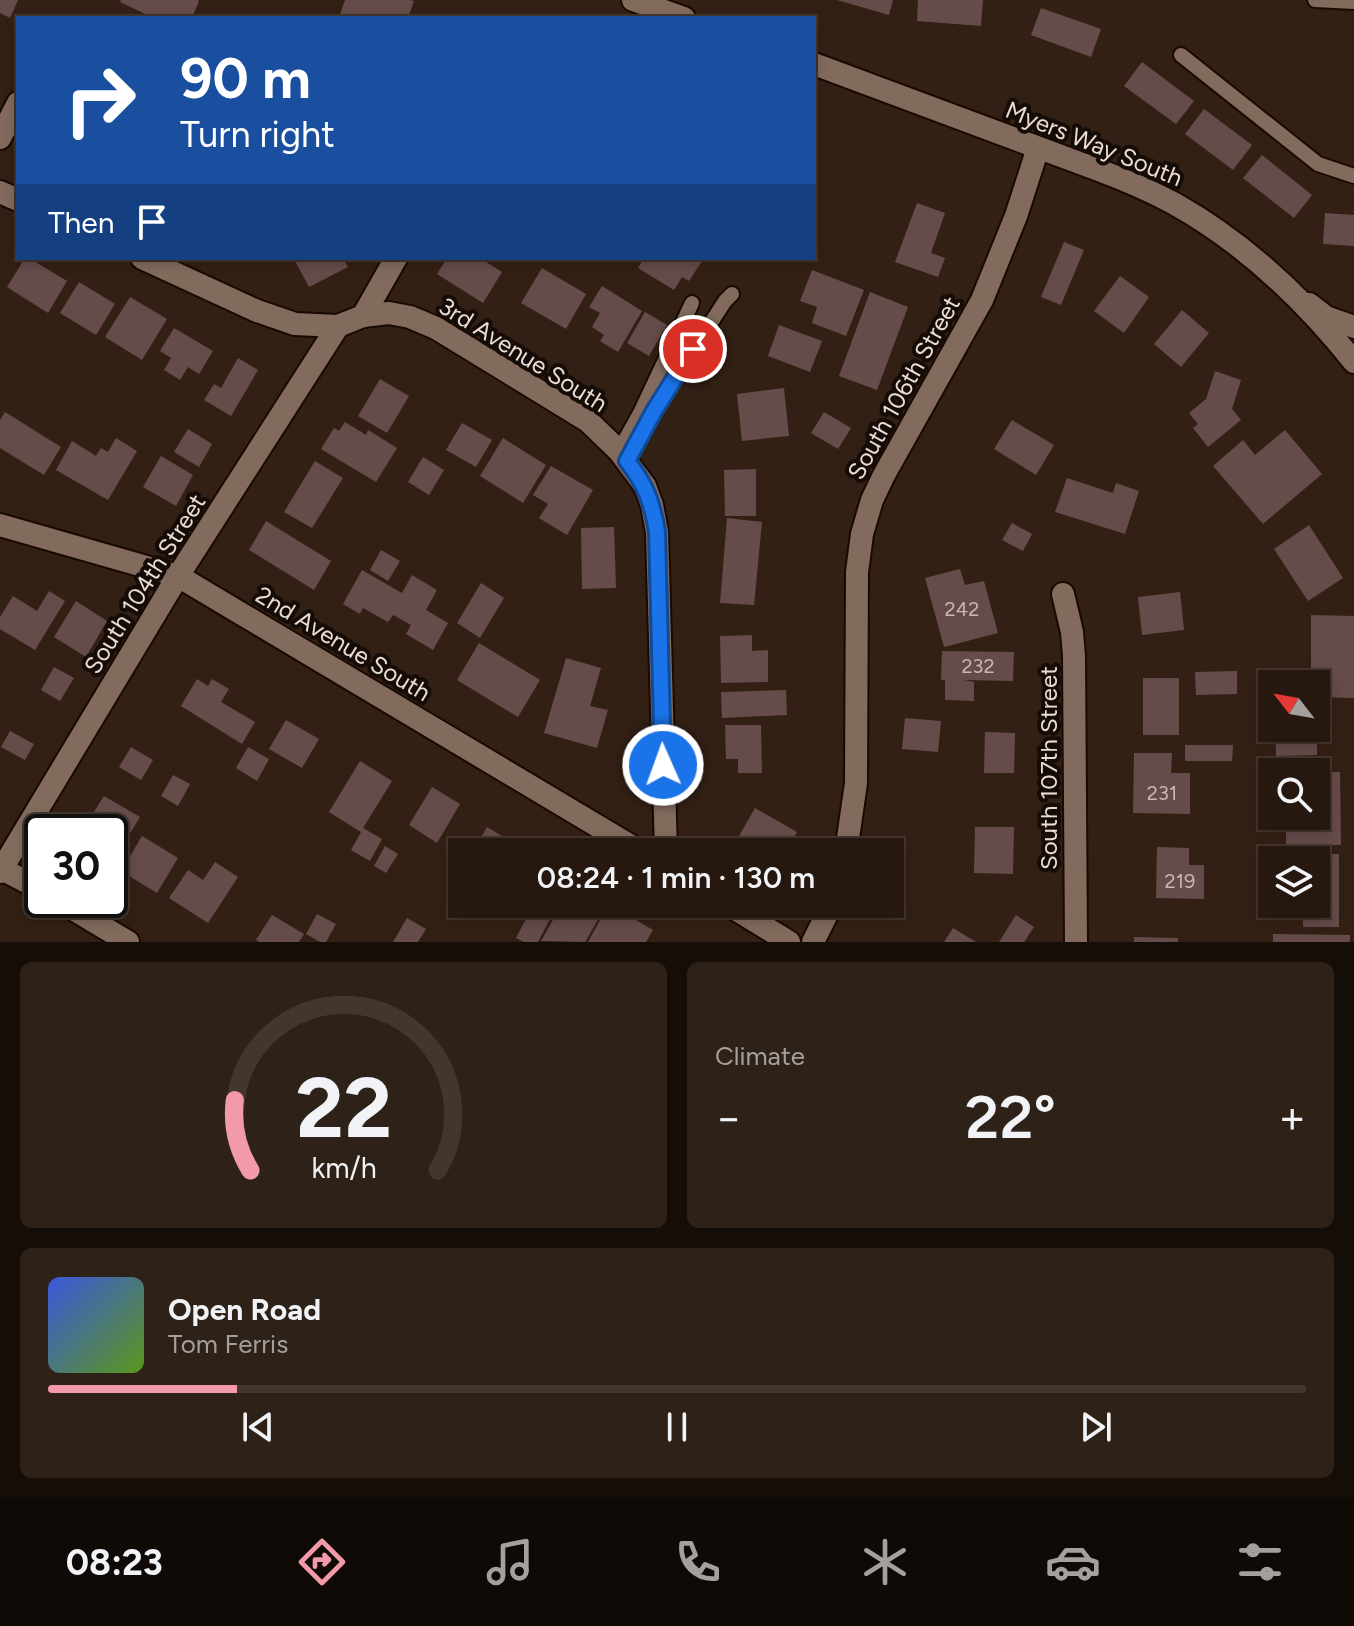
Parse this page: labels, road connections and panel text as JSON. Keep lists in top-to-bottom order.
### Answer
{
  "streets": {
    "street": [
      "Myers Way South",
      "3rd Avenue South",
      "South 106th Street",
      "South 104th Street",
      "2nd Avenue South",
      "South 107th Street"
    ]
  },
  "crossings": [
    ["Myers Way South", "South 106th Street"],
    ["3rd Avenue South", "South 104th Street"],
    ["South 104th Street", "2nd Avenue South"]
  ],
  "house_numbers": [
    "242",
    "232",
    "231",
    "219"
  ],
  "north": "top left",
  "page": {
    "turn": ["90 m", "Turn right"],
    "then": "Then",
    "limit": "30",
    "trip": "08:24 · 1 min · 130 m",
    "tile": "Climate",
    "heat": ["−", "22°", "+"],
    "song": ["Open Road", "Tom Ferris"],
    "tabs": "08:23",
    "gauge": ["22", "km/h"]
  }
}
